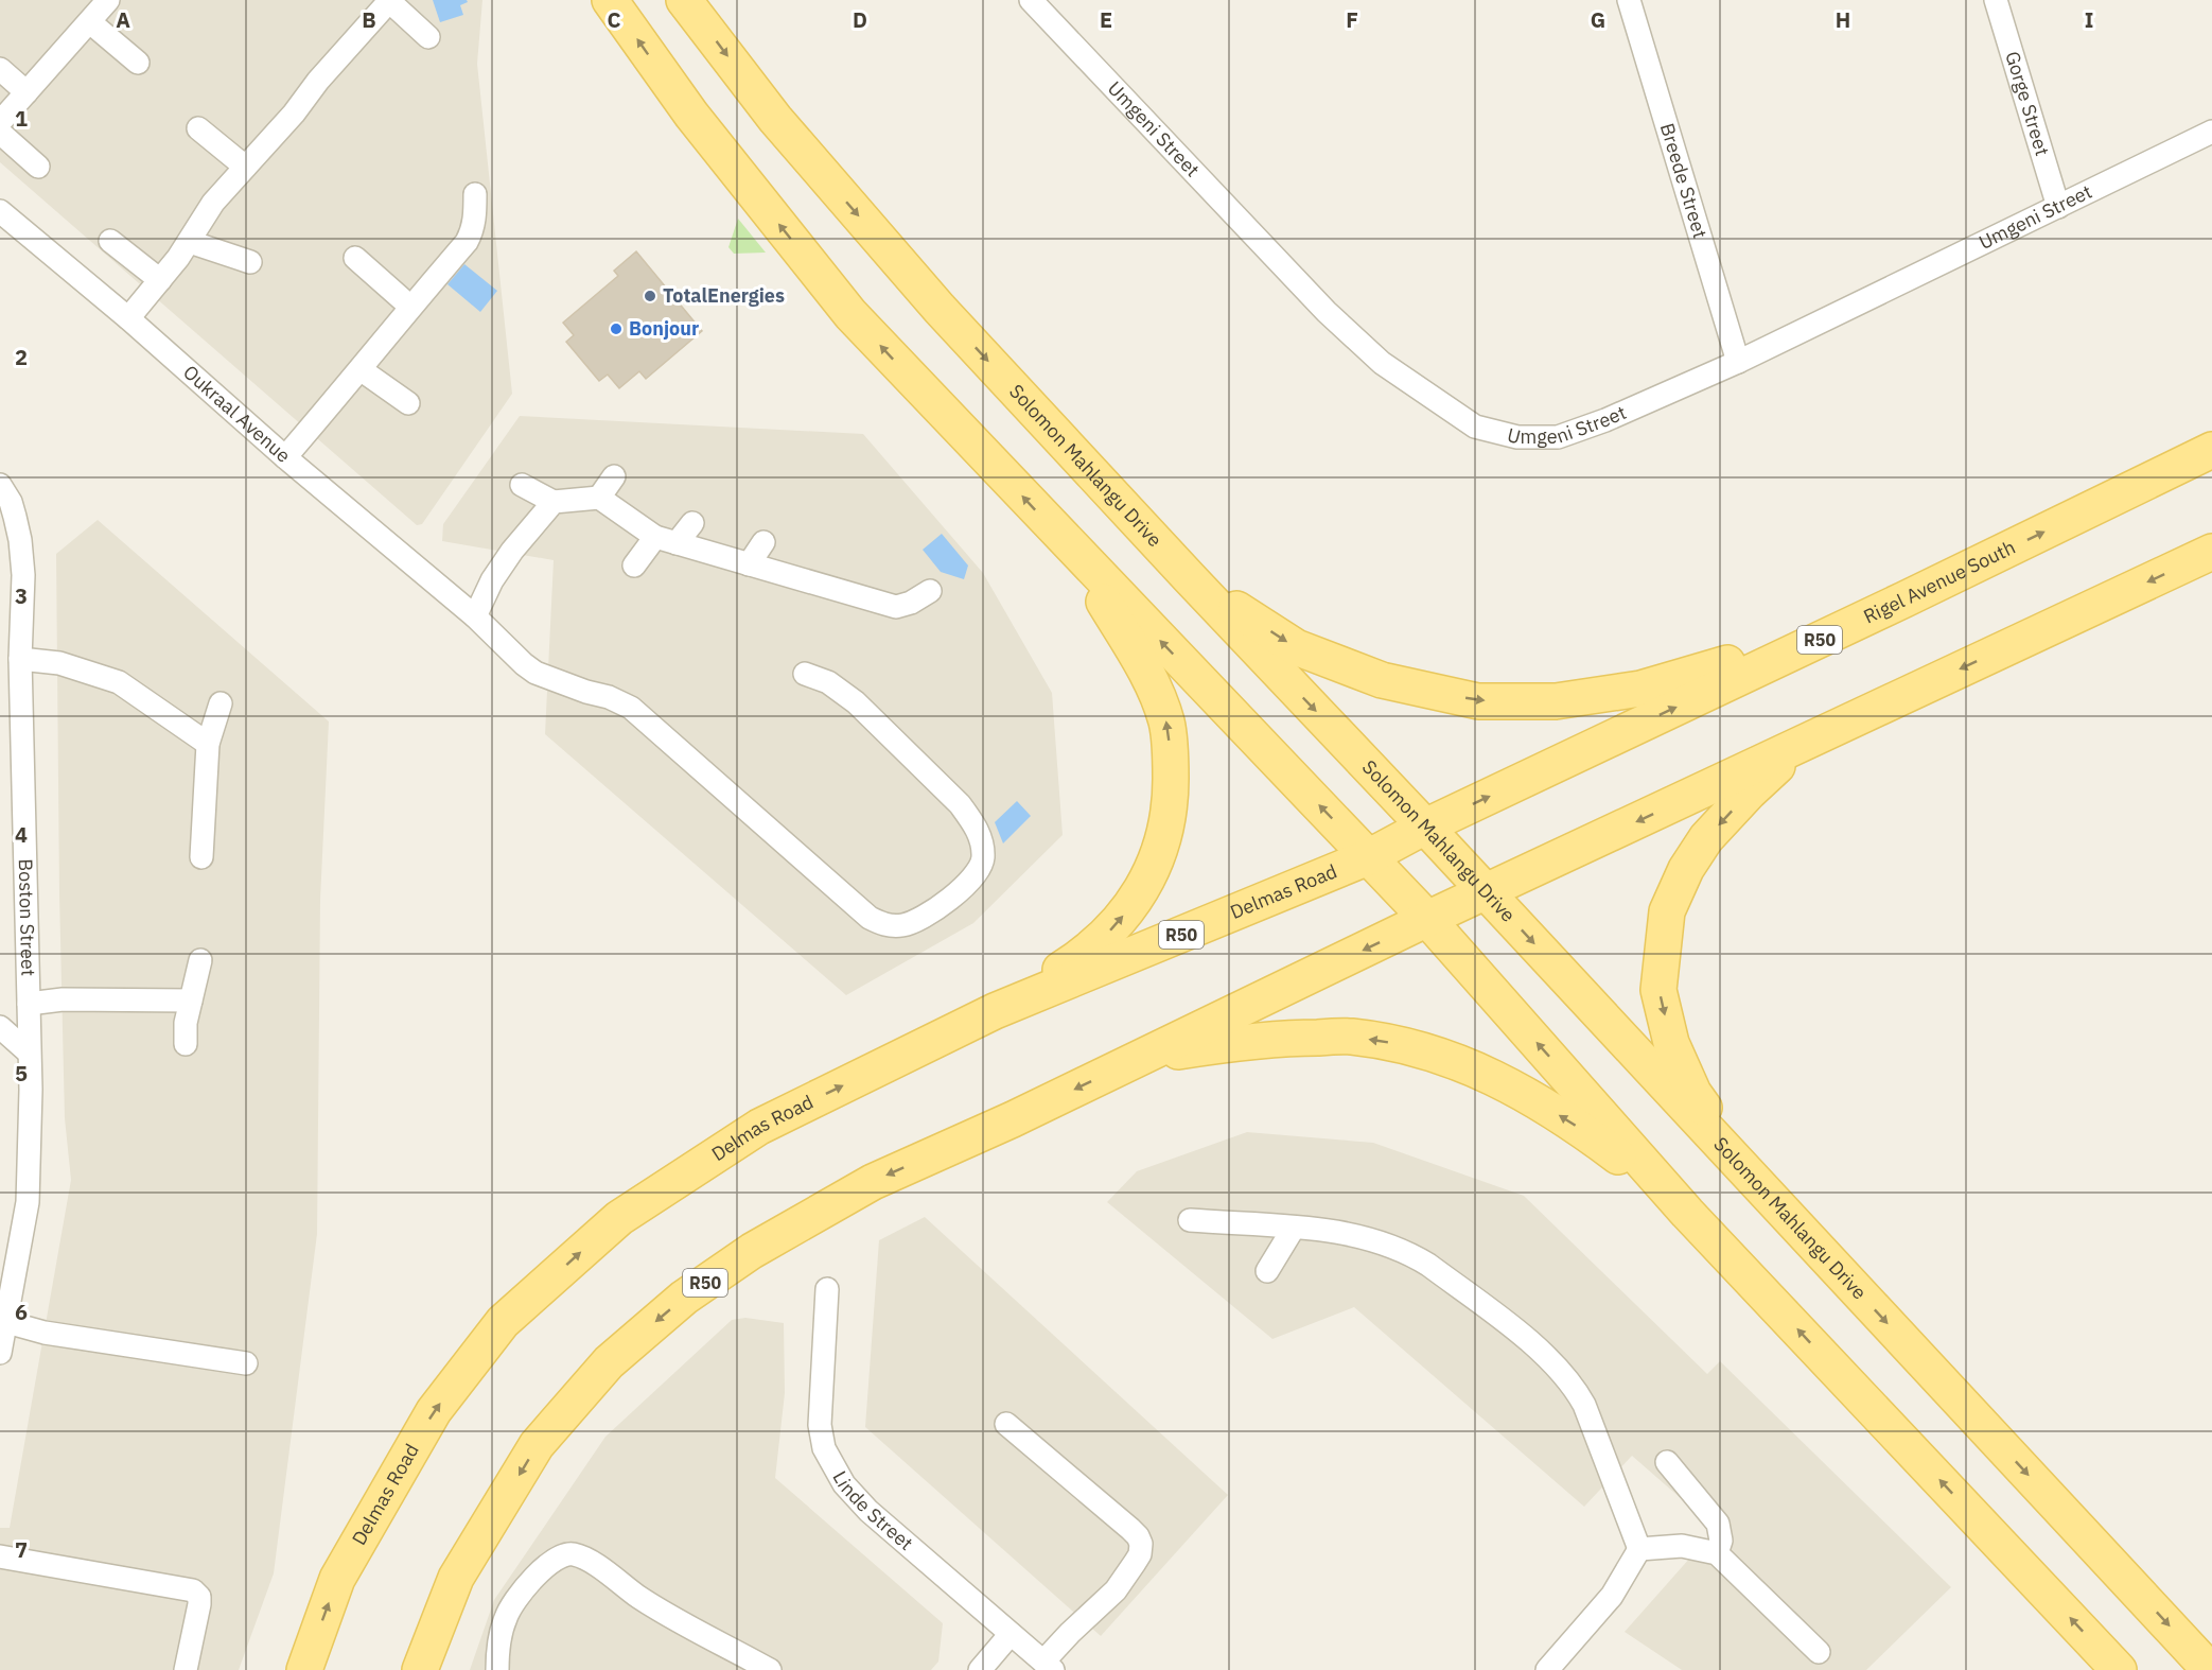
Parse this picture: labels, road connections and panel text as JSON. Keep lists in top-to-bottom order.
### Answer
{
  "streets": {
    "main road": [
      "Solomon Mahlangu Drive",
      "Rigel Avenue South",
      "R50",
      "Delmas Road"
    ],
    "street": [
      "Gorge Street",
      "Umgeni Street",
      "Breede Street",
      "Oukraal Avenue",
      "Boston Street",
      "Linde Street"
    ]
  },
  "crossings": [
    ["Gorge Street", "Umgeni Street"],
    ["Umgeni Street", "Breede Street"],
    ["Solomon Mahlangu Drive", "Rigel Avenue South"],
    ["Solomon Mahlangu Drive", "R50"],
    ["Solomon Mahlangu Drive", "Delmas Road"],
    ["Rigel Avenue South", "Delmas Road"]
  ],
  "places": ["TotalEnergies", "Bonjour"],
  "grid": {
    "columns": [
      "A",
      "B",
      "C",
      "D",
      "E",
      "F",
      "G",
      "H",
      "I"
    ],
    "rows": [
      "1",
      "2",
      "3",
      "4",
      "5",
      "6",
      "7"
    ]
  }
}
